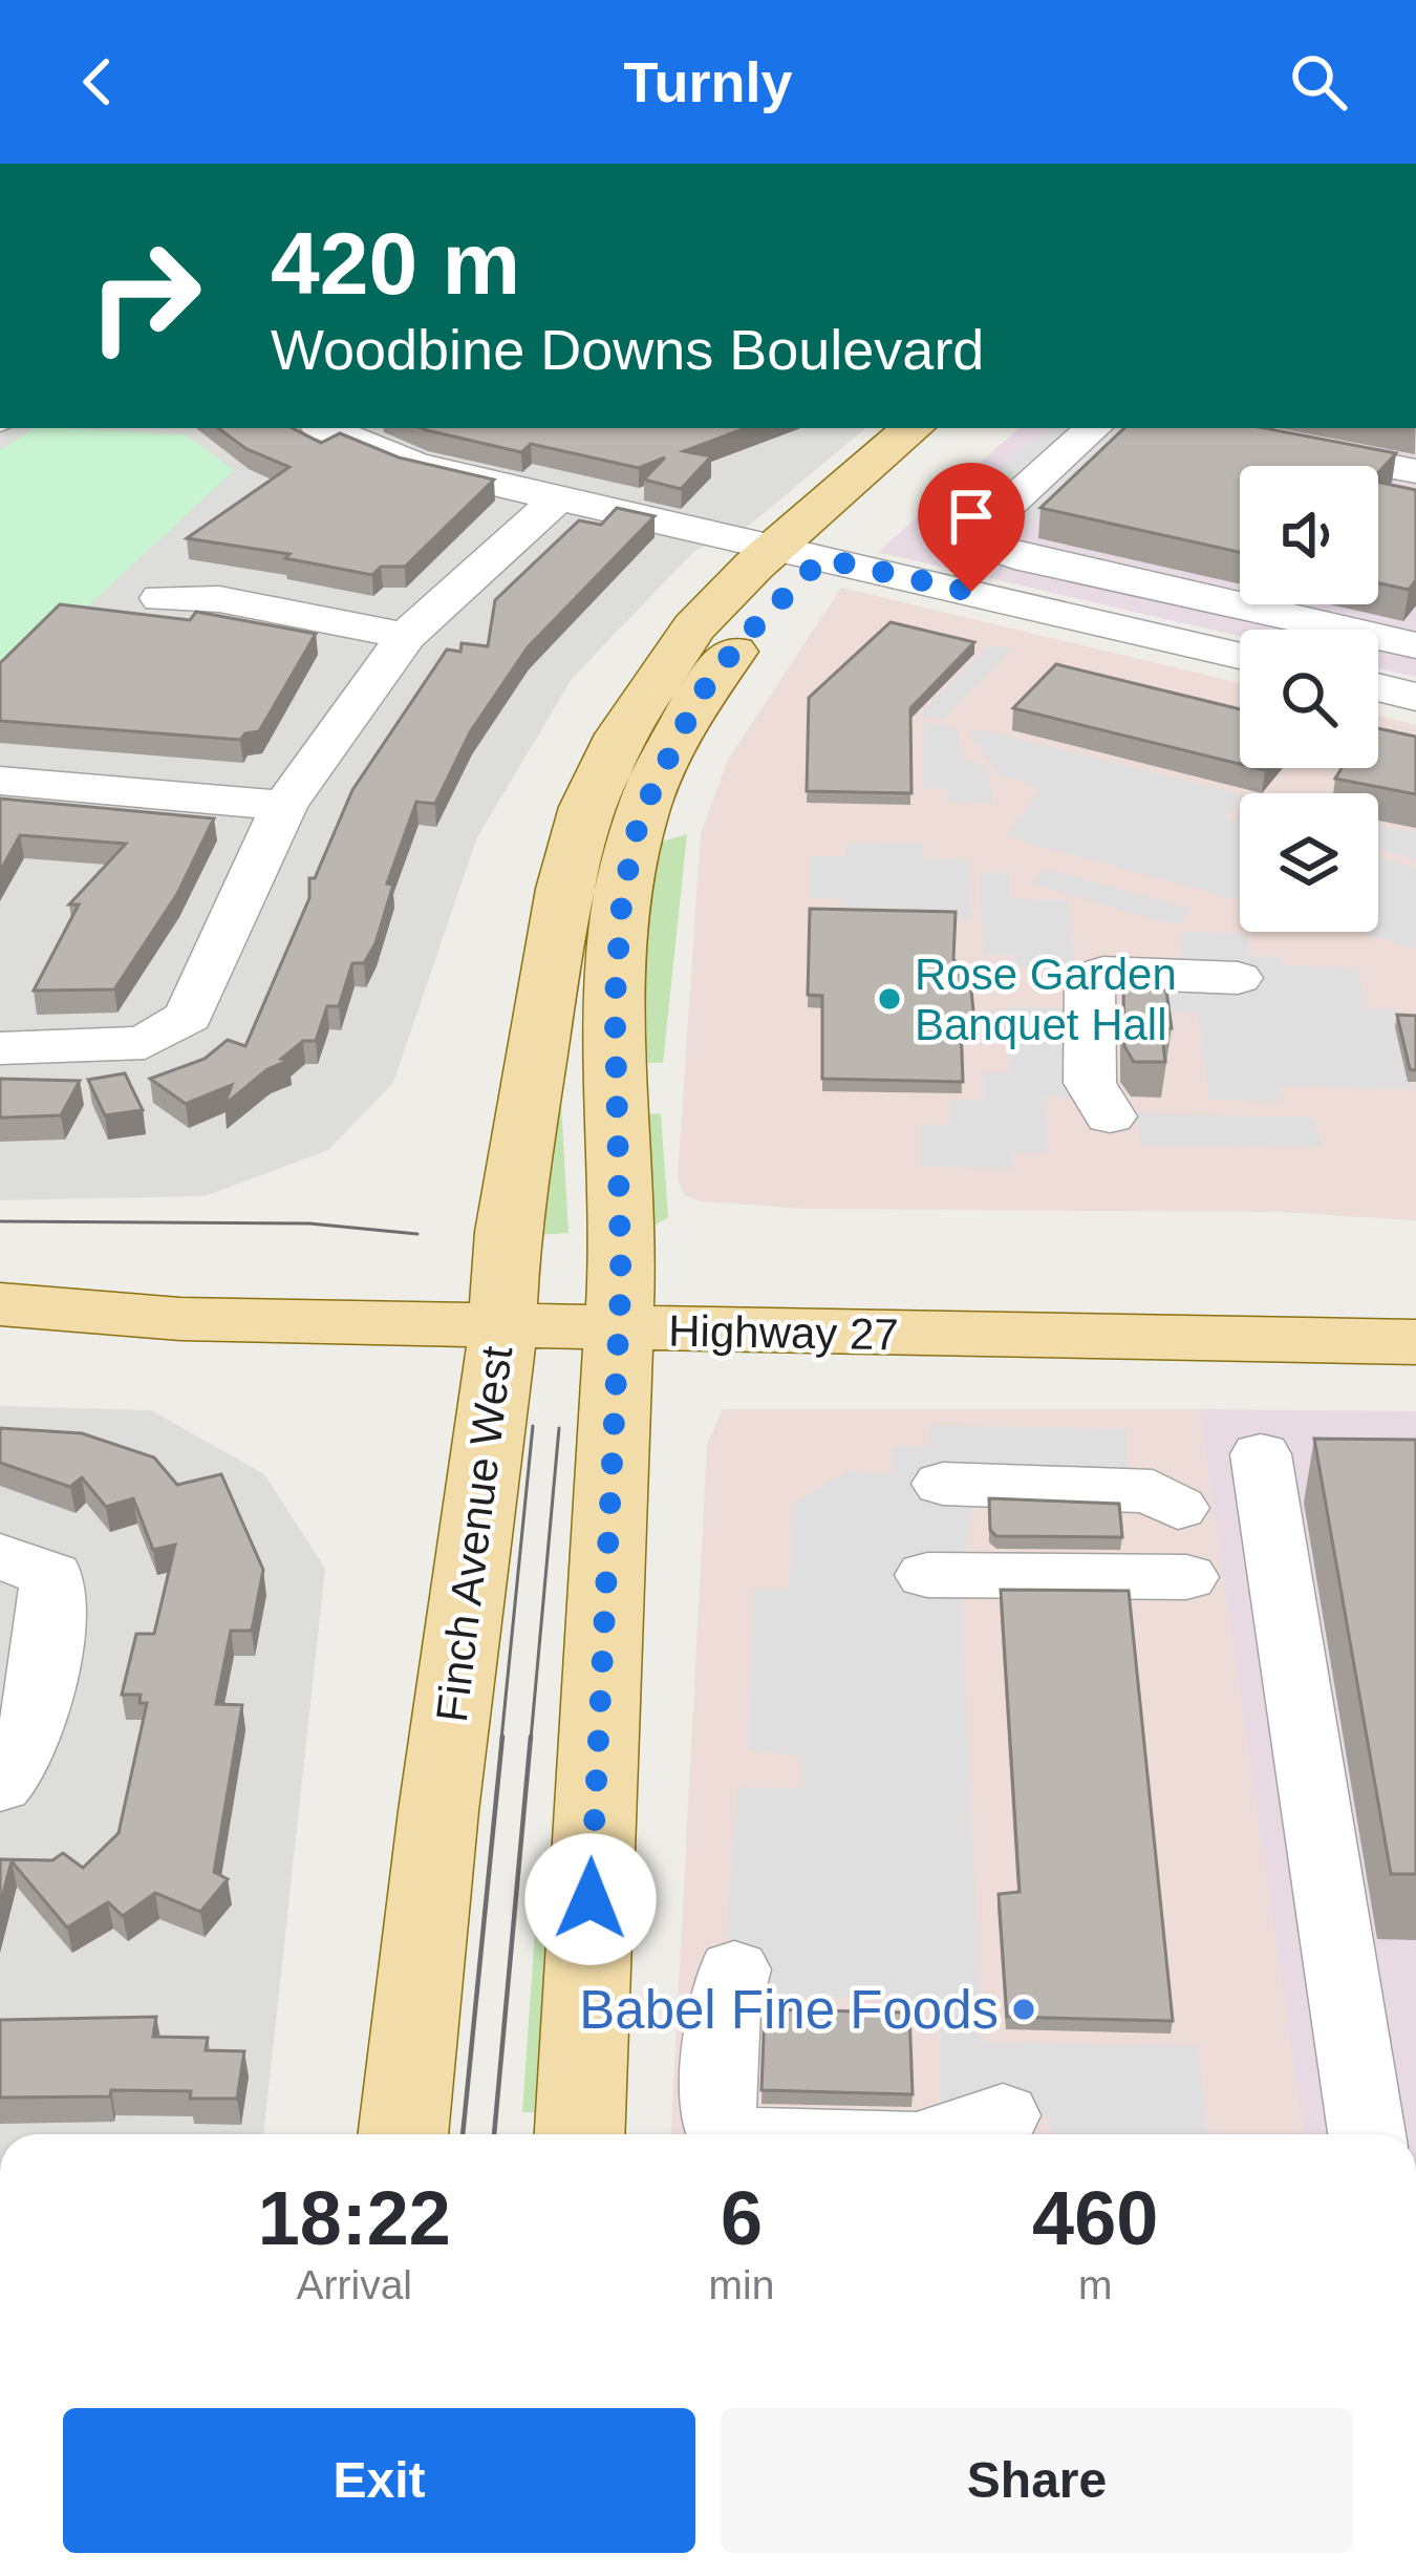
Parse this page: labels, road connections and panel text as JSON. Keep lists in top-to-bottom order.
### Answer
{
  "streets": {
    "main road": ["Highway 27", "Finch Avenue West"]
  },
  "crossings": [
    ["Highway 27", "Finch Avenue West"]
  ],
  "places": ["Rose Garden Banquet Hall", "Babel Fine Foods"],
  "page": {
    "header": "Turnly",
    "turn": ["420 m", "Woodbine Downs Boulevard"],
    "eta": [
      "18:22",
      "Arrival",
      "6",
      "min",
      "460",
      "m"
    ],
    "buttons": ["Exit", "Share"]
  }
}
